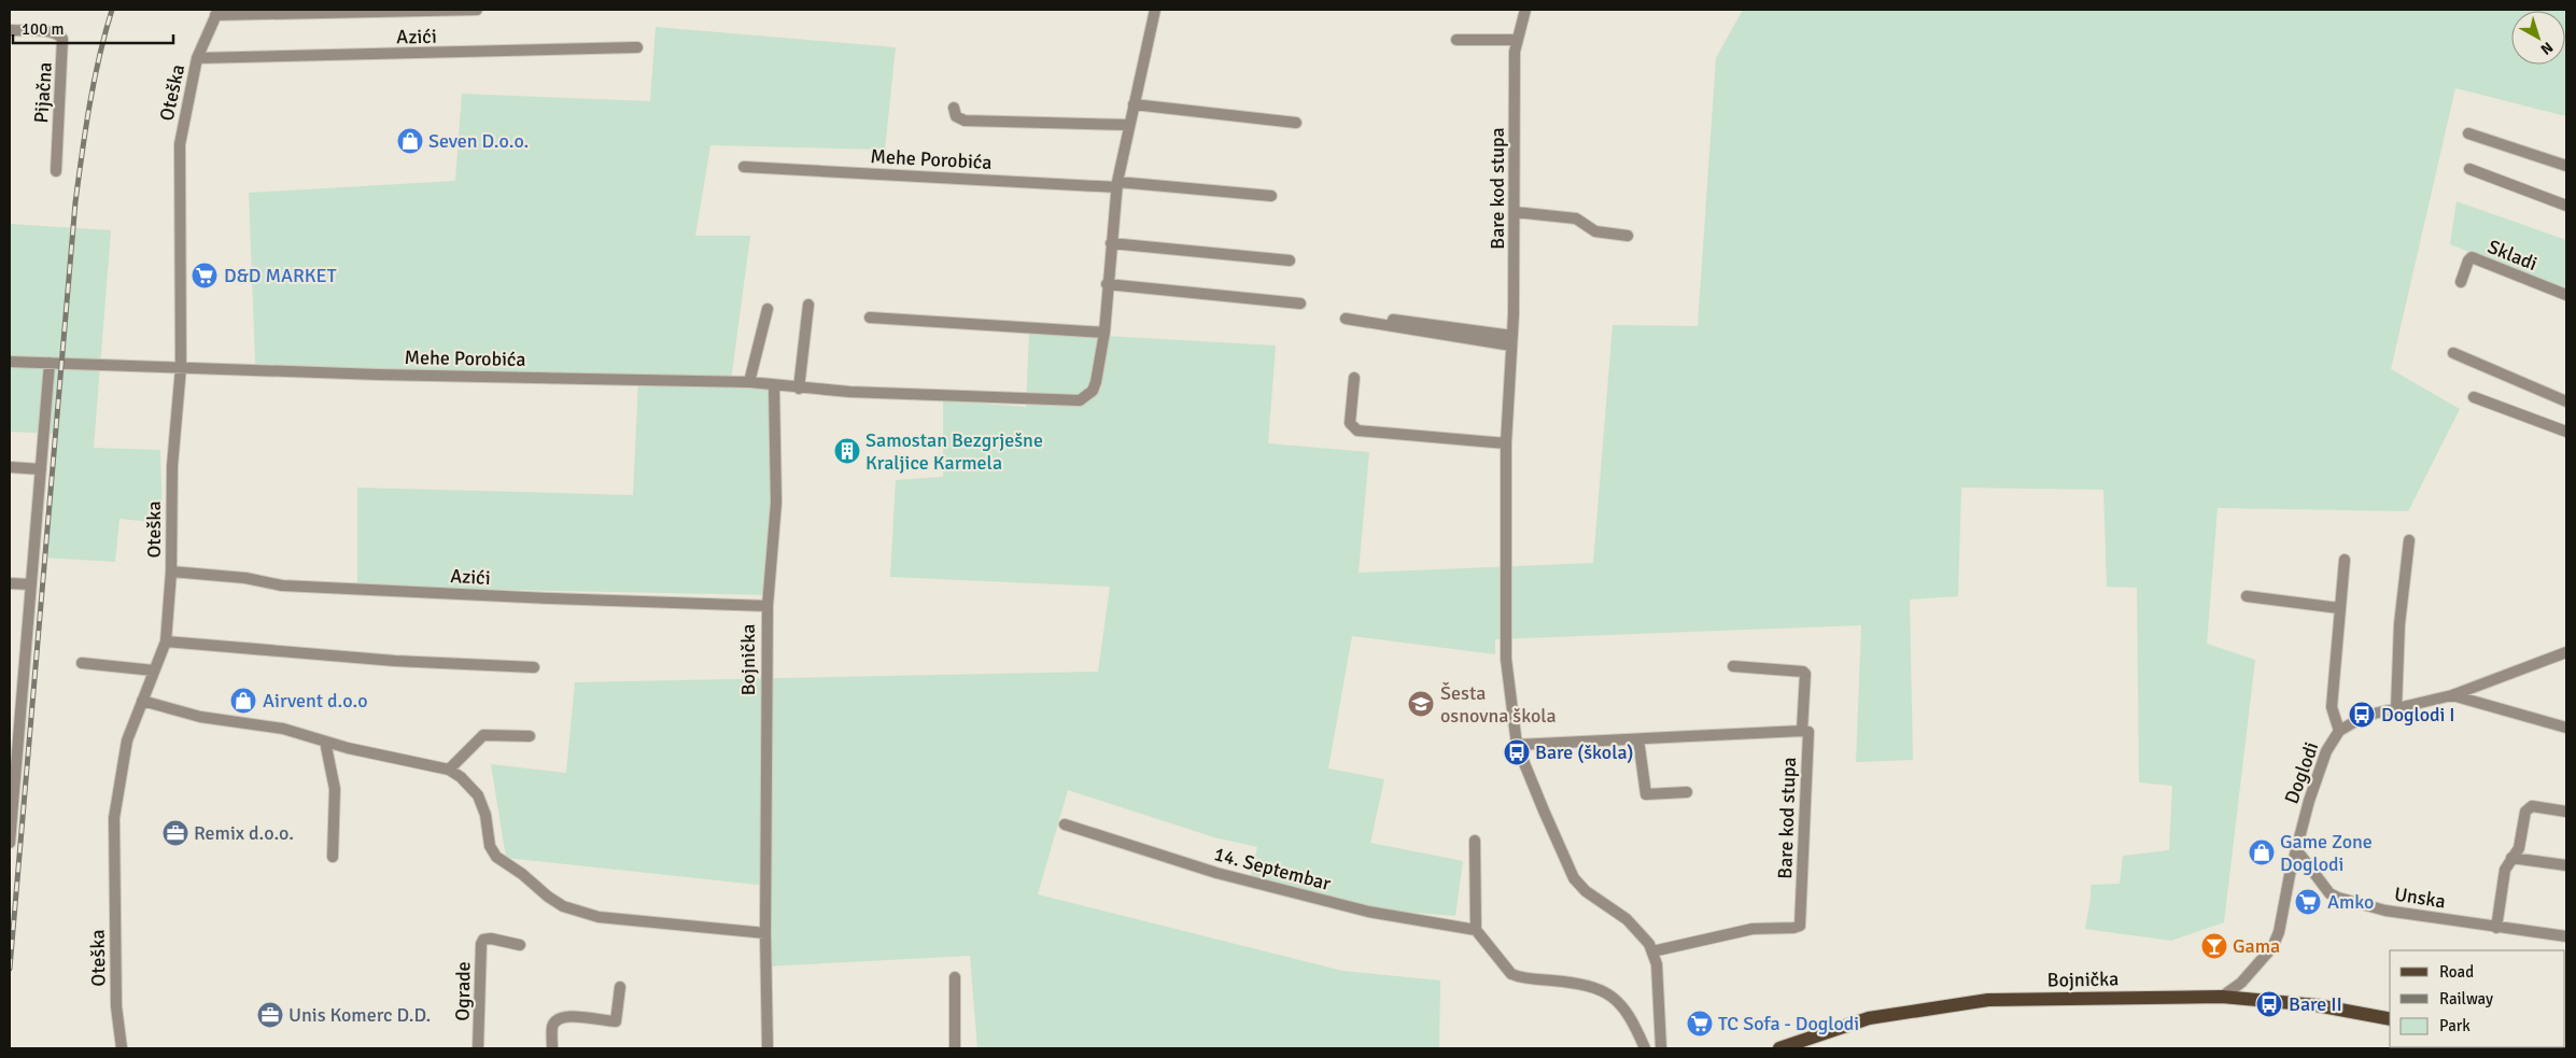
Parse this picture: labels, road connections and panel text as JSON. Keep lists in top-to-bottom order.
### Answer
{
  "streets": {
    "main road": ["Bojnička"],
    "street": [
      "Azići",
      "Pijačna",
      "Oteška",
      "Mehe Porobića",
      "Bare kod stupa",
      "Skladi",
      "Doglodi",
      "14. Septembar",
      "Unska",
      "Ograde"
    ]
  },
  "crossings": [
    ["Azići", "Oteška"],
    ["Azići", "Bojnička"],
    ["Oteška", "Mehe Porobića"],
    ["Mehe Porobića", "Bojnička"],
    ["Bojnička", "Doglodi"],
    ["Doglodi", "Unska"]
  ],
  "places": {
    "shop": ["Seven D.o.o.", "Airvent d.o.o", "Game Zone Doglodi"],
    "supermarket": ["D&D MARKET", "Amko", "TC Sofa - Doglodi"],
    "building": ["Samostan Bezgrješne Kraljice Karmela"],
    "school or university": ["Šesta osnovna škola"],
    "bus stop": ["Doglodi I", "Bare (škola)", "Bare II"],
    "office": ["Remix d.o.o.", "Unis Komerc D.D."],
    "bar": ["Gama"]
  },
  "legend": ["Road", "Railway", "Park"],
  "scale_bar": "100 m",
  "north": "bottom right"
}
